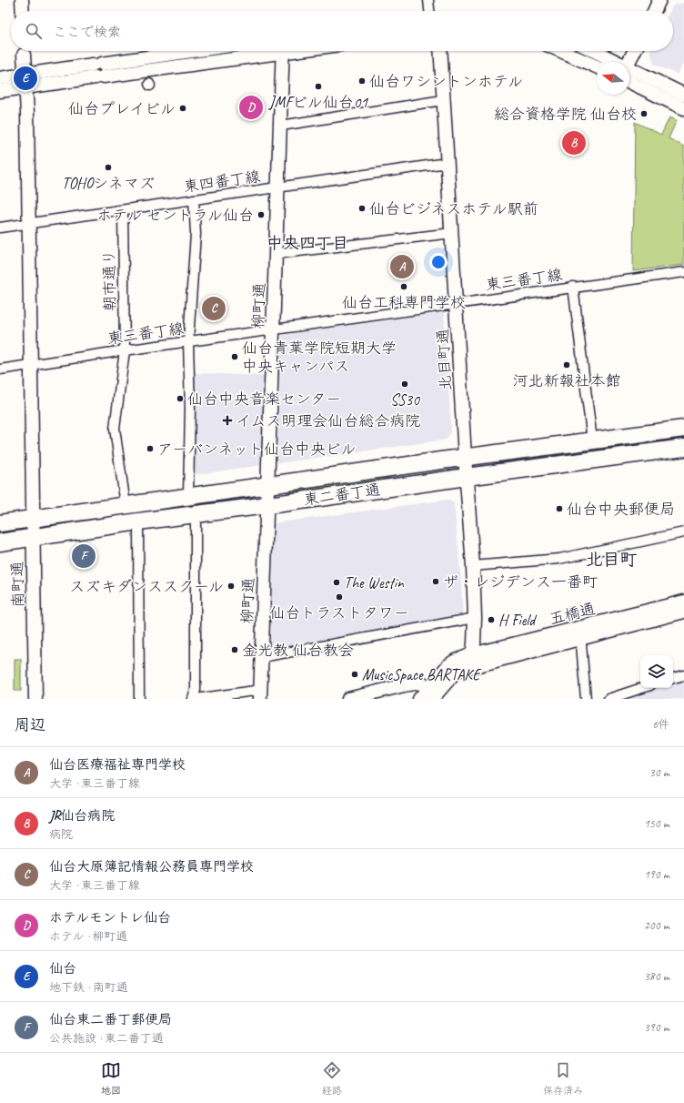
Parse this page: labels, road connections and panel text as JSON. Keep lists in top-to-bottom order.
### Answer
{
  "streets": {
    "highway": ["東二番丁通"],
    "street": [
      "東四番丁線",
      "東三番丁線",
      "朝市通り",
      "柳町通",
      "北目町通",
      "南町通",
      "五橋通"
    ]
  },
  "crossings": [
    ["東四番丁線", "朝市通り"],
    ["東四番丁線", "柳町通"],
    ["東四番丁線", "北目町通"],
    ["東四番丁線", "南町通"],
    ["東三番丁線", "朝市通り"],
    ["東三番丁線", "柳町通"],
    ["東三番丁線", "北目町通"],
    ["東三番丁線", "南町通"],
    ["朝市通り", "東二番丁通"],
    ["柳町通", "東二番丁通"],
    ["北目町通", "東二番丁通"],
    ["北目町通", "五橋通"],
    ["東二番丁通", "南町通"]
  ],
  "districts": ["中央四丁目", "北目町"],
  "places": {
    "other": [
      "仙台ワシントンホテル",
      "JMFビル仙台01",
      "仙台プレイビル",
      "総合資格学院 仙台校",
      "TOHOシネマズ",
      "仙台ビジネスホテル駅前",
      "ホテル セントラル仙台",
      "仙台工科専門学校",
      "仙台青葉学院短期大学 中央キャンパス",
      "河北新報社本館",
      "SS30",
      "仙台中央音楽センター",
      "アーバンネット仙台中央ビル",
      "仙台中央郵便局",
      "ザ・レジデンス一番町",
      "The Westin",
      "スズキダンススクール",
      "仙台トラストタワー",
      "H Field",
      "金光教 仙台教会",
      "MusicSpace BARTAKE"
    ],
    "health": ["イムス明理会仙台総合病院"]
  },
  "north": "left",
  "page": {
    "search": "ここで検索",
    "pins": [
      "E",
      "D",
      "B",
      "A",
      "C",
      "F"
    ],
    "heading": ["周辺", "6件"],
    "list": [
      {
        "mark": "A",
        "name": "仙台医療福祉専門学校",
        "note": "大学 · 東三番丁線",
        "value": "30 m"
      },
      {
        "mark": "B",
        "name": "JR仙台病院",
        "note": "病院",
        "value": "150 m"
      },
      {
        "mark": "C",
        "name": "仙台大原簿記情報公務員専門学校",
        "note": "大学 · 東三番丁線",
        "value": "190 m"
      },
      {
        "mark": "D",
        "name": "ホテルモントレ仙台",
        "note": "ホテル · 柳町通",
        "value": "200 m"
      },
      {
        "mark": "E",
        "name": "仙台",
        "note": "地下鉄 · 南町通",
        "value": "380 m"
      },
      {
        "mark": "F",
        "name": "仙台東二番丁郵便局",
        "note": "公共施設 · 東二番丁通",
        "value": "390 m"
      }
    ],
    "nav": ["地図", "経路", "保存済み"]
  }
}
